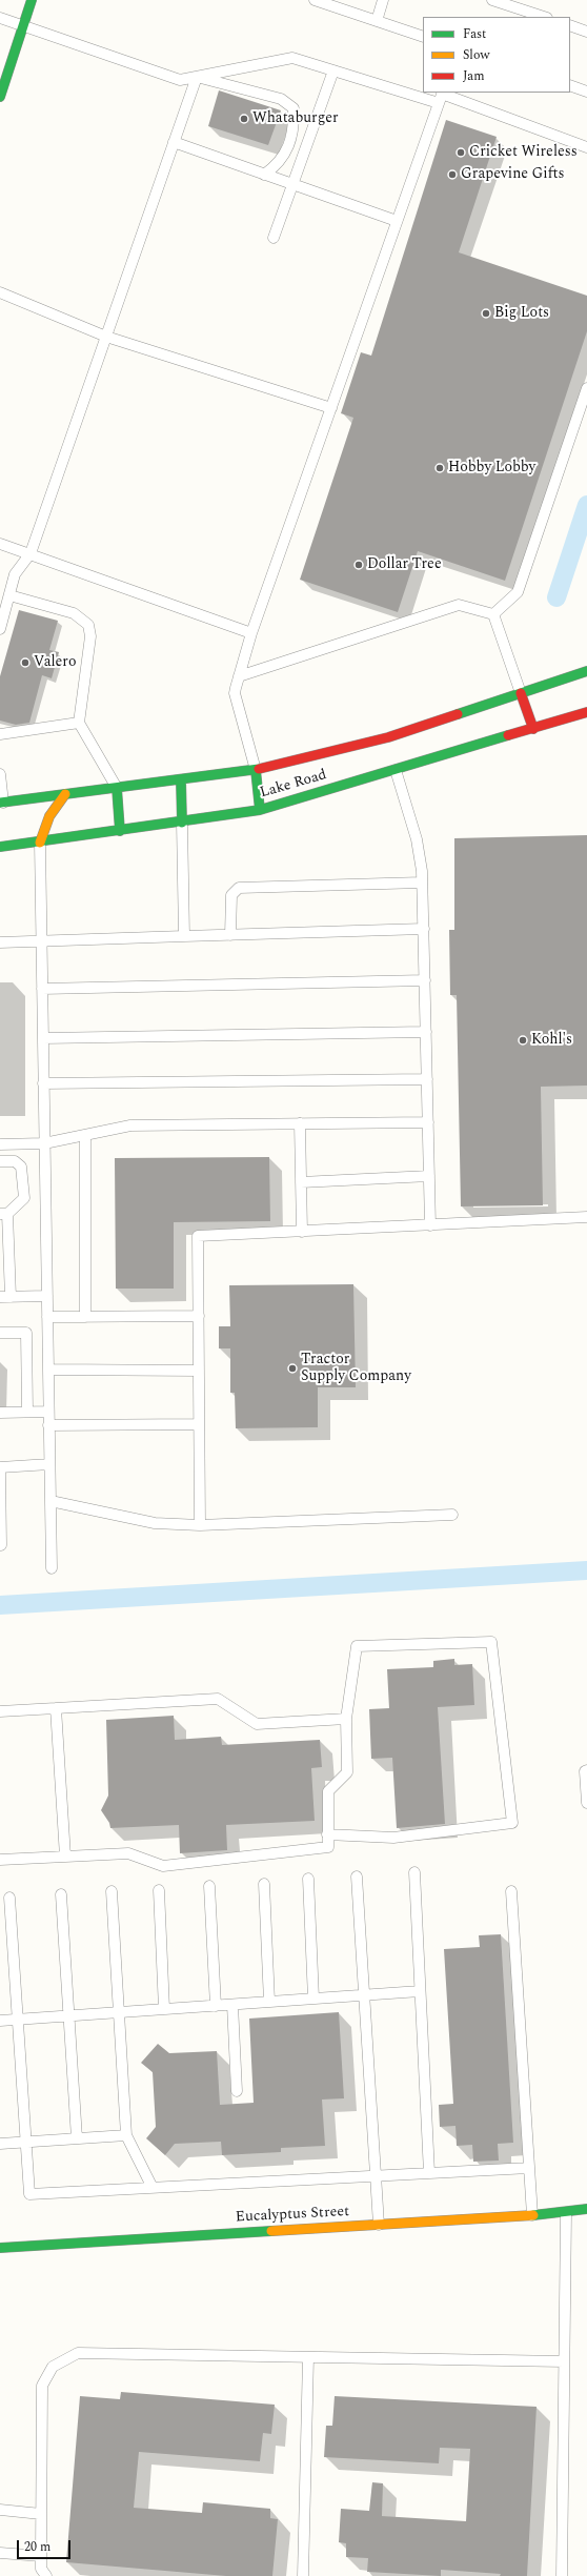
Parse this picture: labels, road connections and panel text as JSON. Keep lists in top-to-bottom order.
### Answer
{
  "streets": {
    "street": ["Lake Road", "Eucalyptus Street"]
  },
  "places": [
    "Whataburger",
    "Cricket Wireless",
    "Grapevine Gifts",
    "Big Lots",
    "Hobby Lobby",
    "Dollar Tree",
    "Valero",
    "Kohl's",
    "Tractor Supply Company"
  ],
  "legend": ["Fast", "Slow", "Jam"],
  "scale_bar": "20 m"
}
